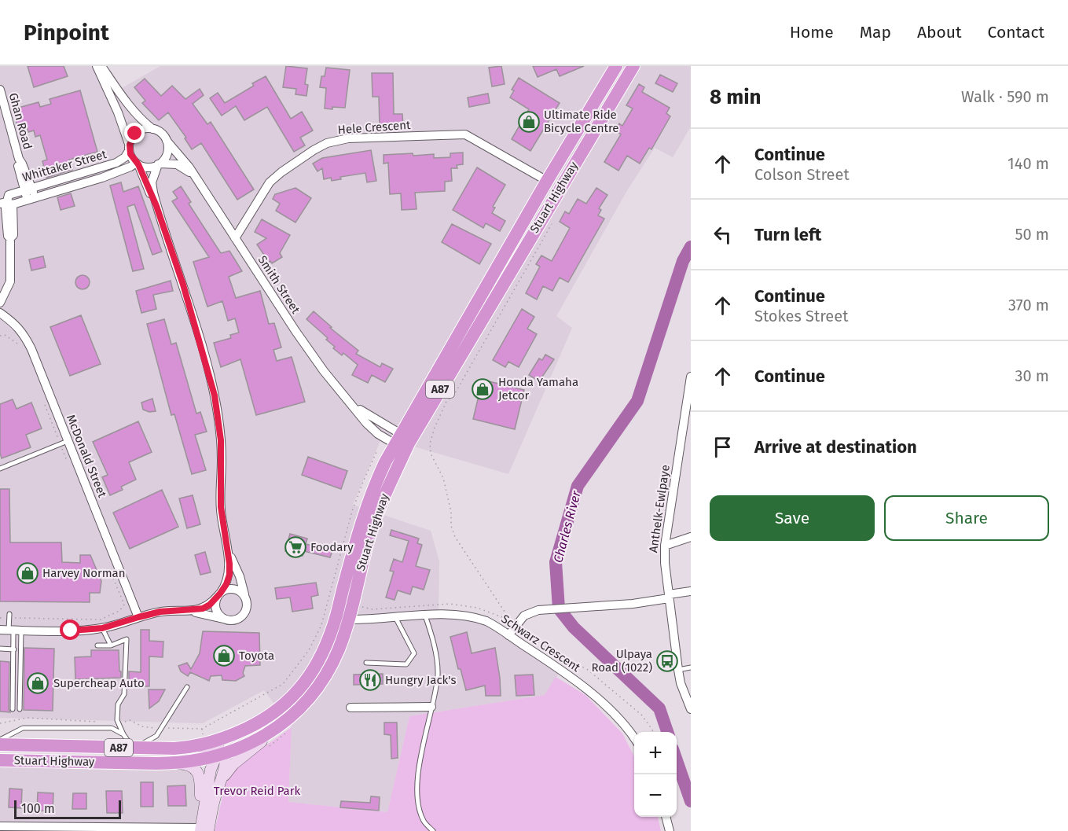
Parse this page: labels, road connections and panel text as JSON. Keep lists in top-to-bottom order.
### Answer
{
  "streets": {
    "highway": ["Stuart Highway", "A87"],
    "street": [
      "Ghan Road",
      "Hele Crescent",
      "Whittaker Street",
      "Smith Street",
      "McDonald Street",
      "Anthelk-Ewlpaye",
      "Schwarz Crescent"
    ]
  },
  "crossings": [
    ["Ghan Road", "Whittaker Street"],
    ["Hele Crescent", "Stuart Highway"],
    ["Hele Crescent", "Smith Street"],
    ["Whittaker Street", "Smith Street"],
    ["Stuart Highway", "Smith Street"],
    ["Stuart Highway", "Schwarz Crescent"]
  ],
  "water": ["Charles River"],
  "parks": ["Trevor Reid Park"],
  "places": {
    "shop": [
      "Ultimate Ride Bicycle Centre",
      "Honda Yamaha Jetcor",
      "Harvey Norman",
      "Toyota",
      "Supercheap Auto"
    ],
    "supermarket": ["Foodary"],
    "bus stop": ["Ulpaya Road (1022)"],
    "restaurant": ["Hungry Jack's"]
  },
  "scale_bar": "100 m",
  "page": {
    "header": "Pinpoint",
    "nav": [
      "Home",
      "Map",
      "About",
      "Contact"
    ],
    "heading": ["8 min", "Walk · 590 m"],
    "list": [
      ["Continue", "Colson Street", "140 m"],
      ["Turn left", "50 m"],
      ["Continue", "Stokes Street", "370 m"],
      ["Continue", "30 m"],
      "Arrive at destination"
    ],
    "buttons": ["Save", "Share"],
    "map_buttons": ["+", "−"],
    "scale": "100 m"
  }
}
